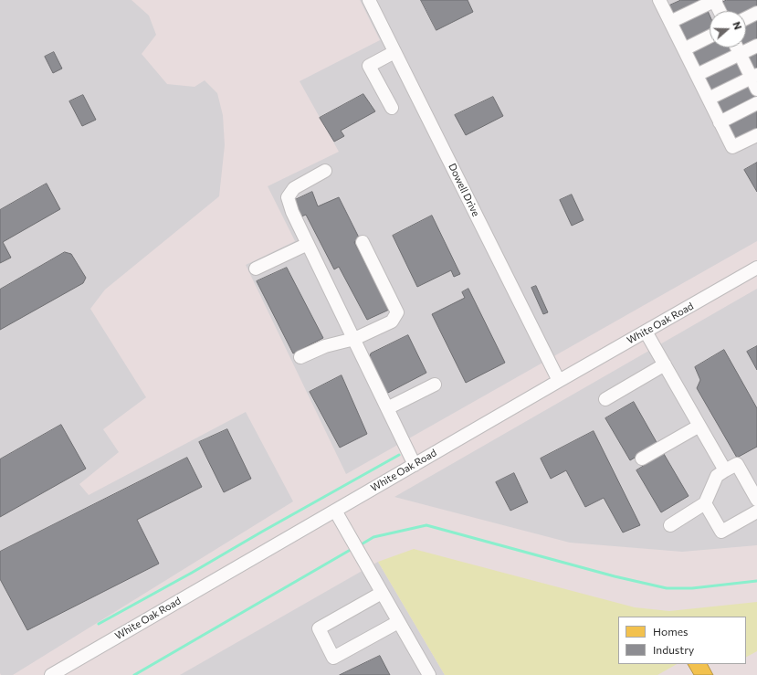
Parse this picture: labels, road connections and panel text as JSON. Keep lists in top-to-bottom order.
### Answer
{
  "streets": {
    "street": ["Dowell Drive", "White Oak Road"]
  },
  "crossings": [
    ["Dowell Drive", "White Oak Road"]
  ],
  "legend": ["Homes", "Industry"],
  "north": "right"
}
